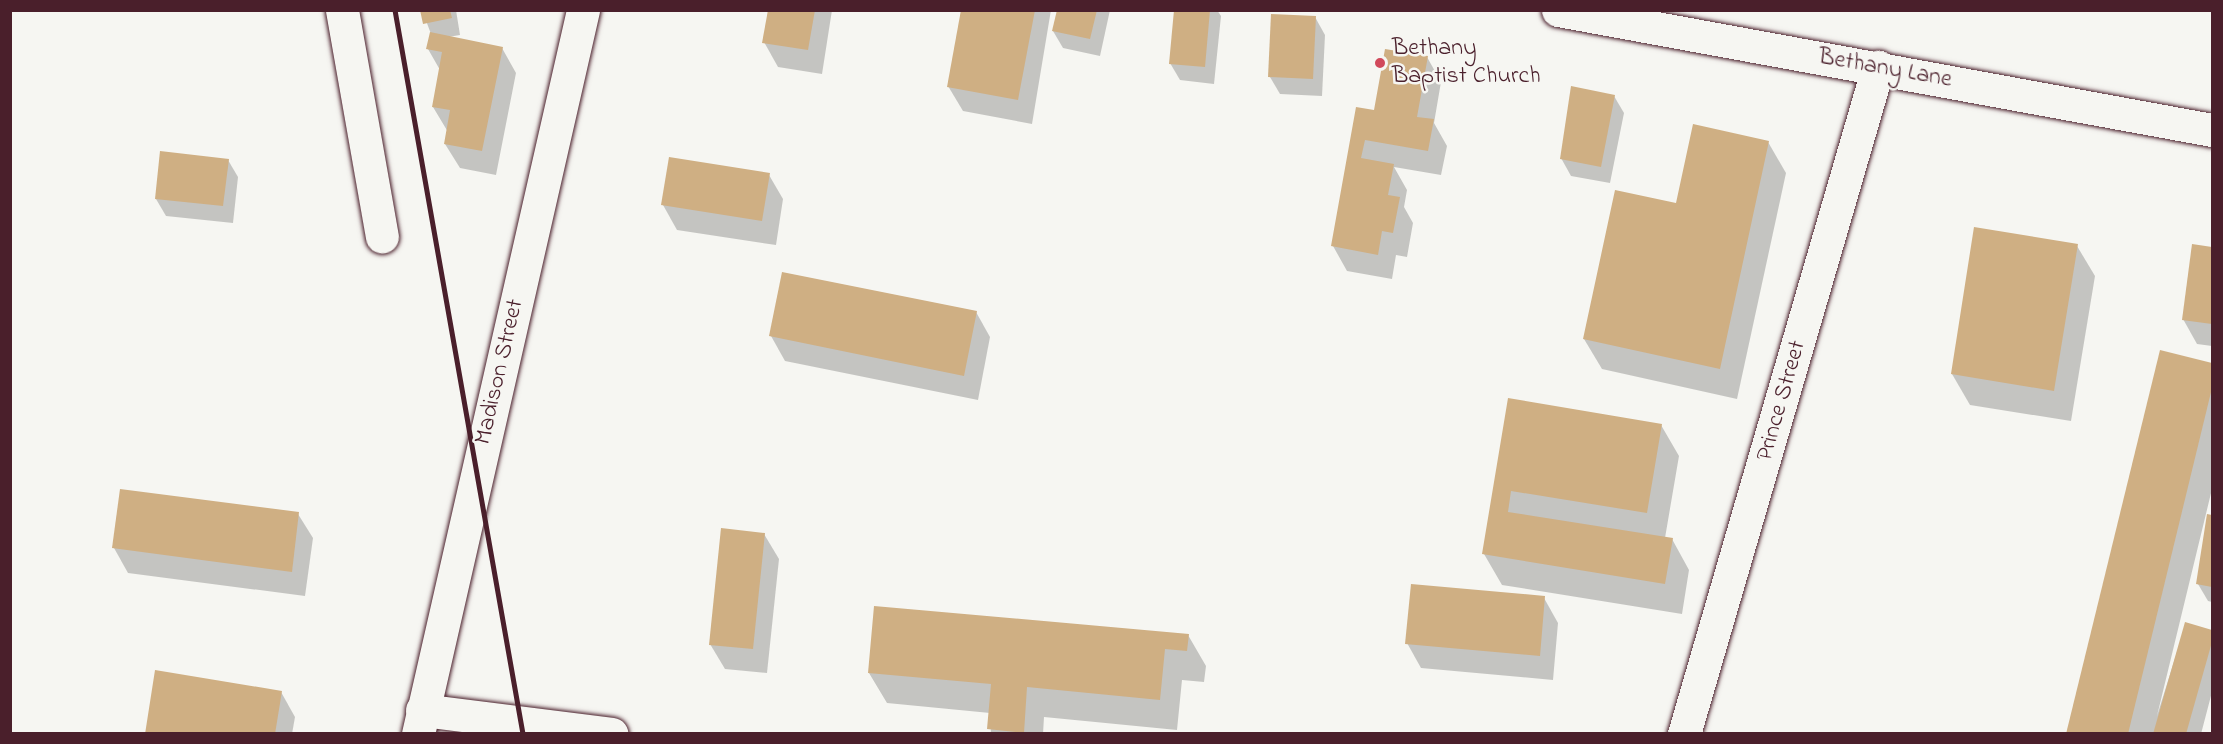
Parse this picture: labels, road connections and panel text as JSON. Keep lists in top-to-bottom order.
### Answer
{
  "streets": {
    "street": ["Bethany Lane", "Madison Street", "Prince Street"]
  },
  "crossings": [
    ["Bethany Lane", "Prince Street"]
  ],
  "places": ["Bethany Baptist Church"]
}
